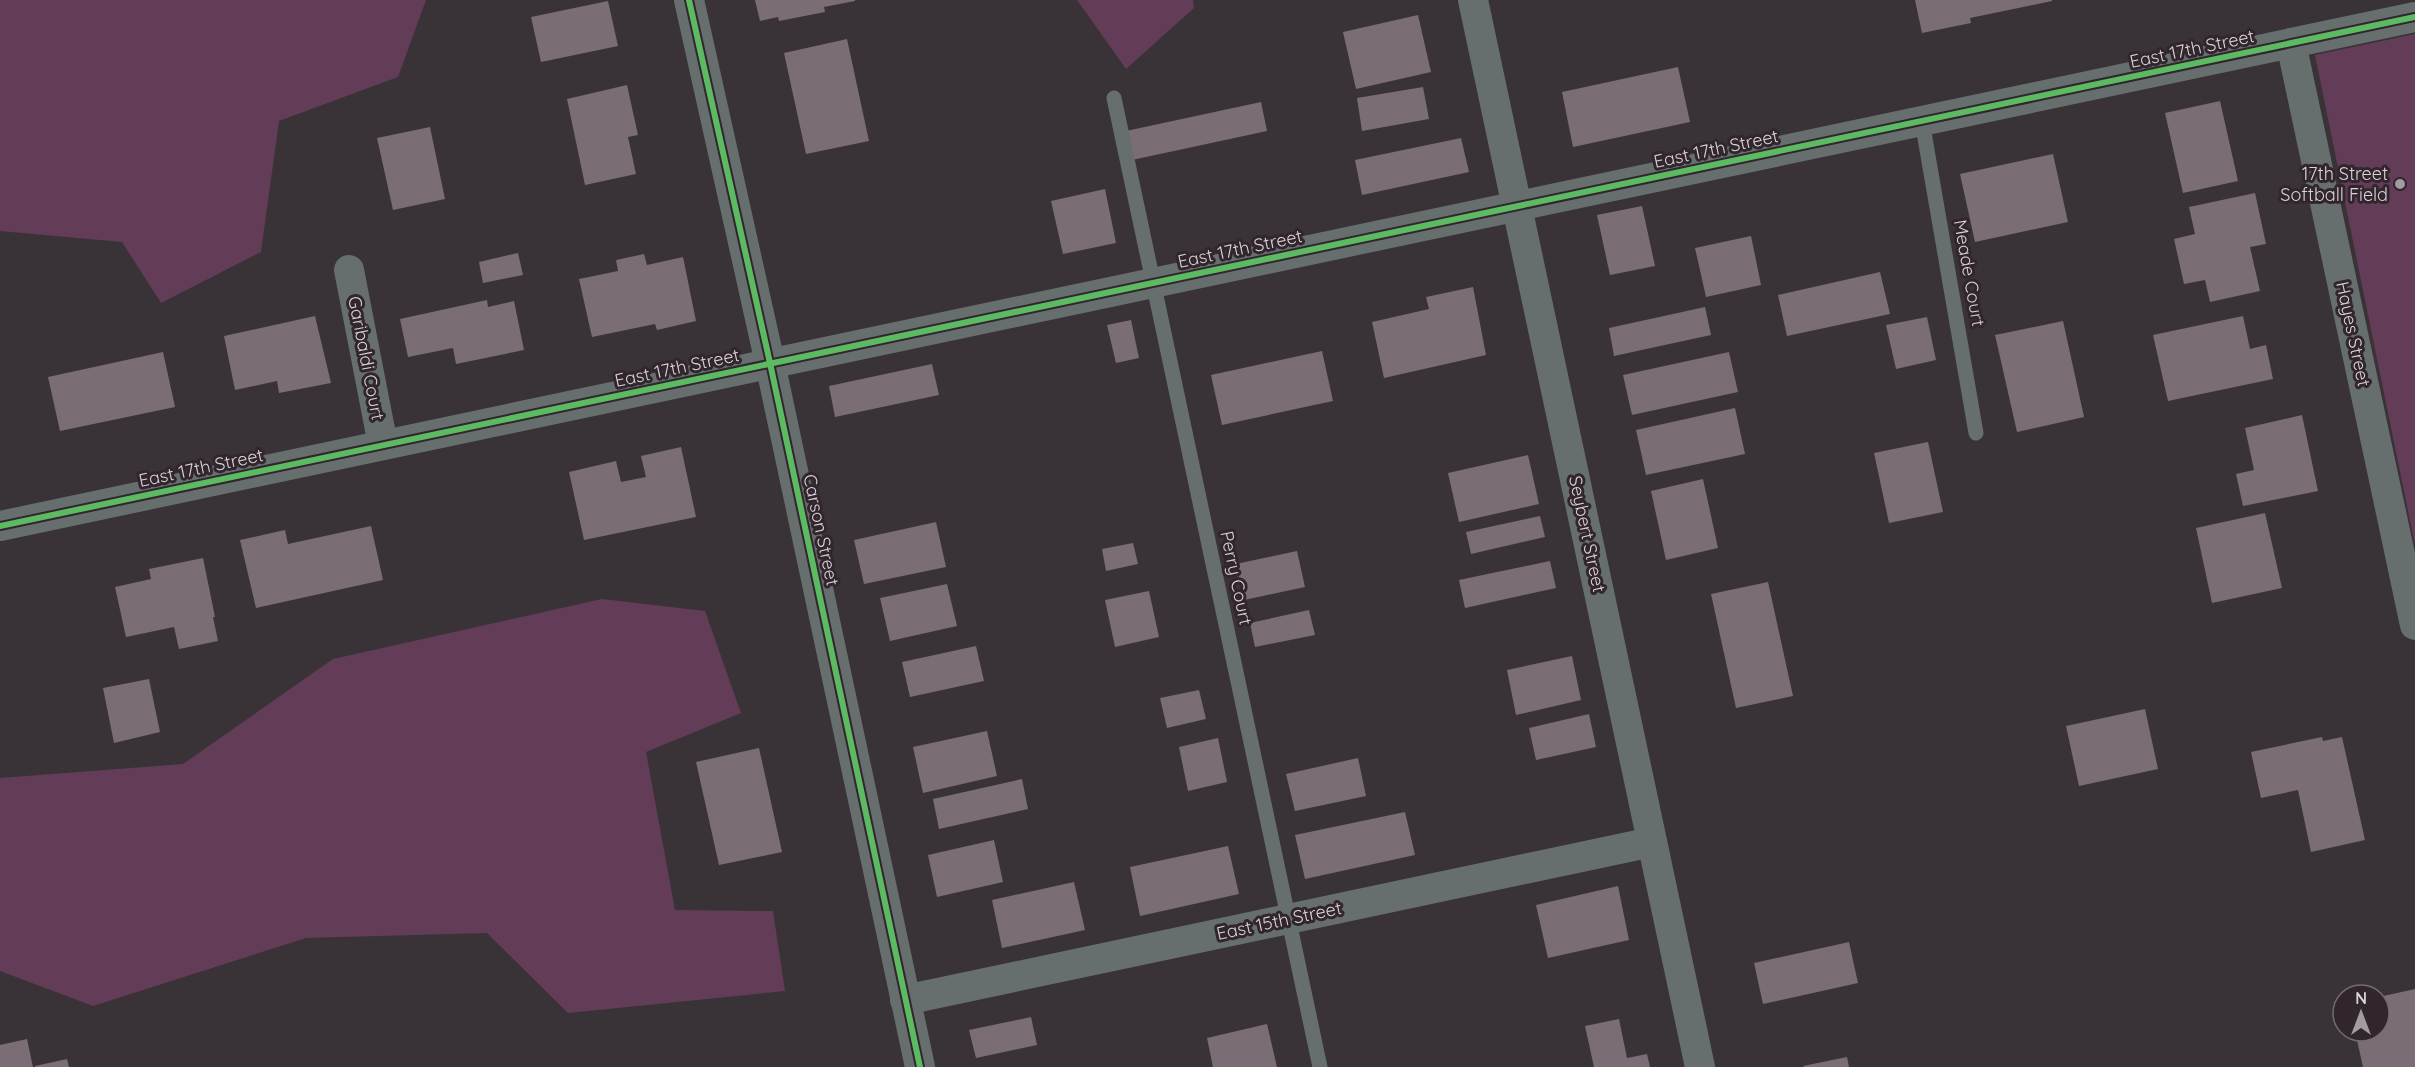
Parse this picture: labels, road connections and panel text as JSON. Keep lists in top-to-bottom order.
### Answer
{
  "streets": {
    "street": [
      "East 17th Street",
      "Hayes Street",
      "Garibaldi Court",
      "Carson Street",
      "Seybert Street",
      "East 15th Street"
    ],
    "lane": ["Meade Court", "Perry Court"]
  },
  "crossings": [
    ["East 17th Street", "Meade Court"],
    ["East 17th Street", "Hayes Street"],
    ["East 17th Street", "Garibaldi Court"],
    ["East 17th Street", "Carson Street"],
    ["East 17th Street", "Seybert Street"],
    ["East 17th Street", "Perry Court"],
    ["Carson Street", "East 15th Street"],
    ["Seybert Street", "East 15th Street"],
    ["Perry Court", "East 15th Street"]
  ],
  "places": ["17th Street Softball Field"],
  "north": "top"
}
